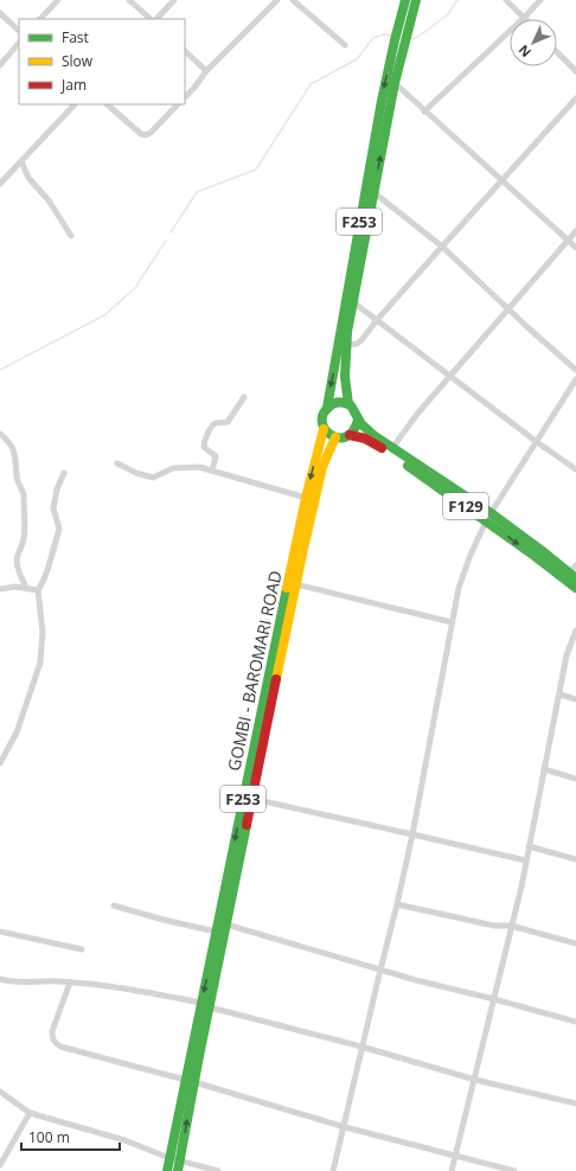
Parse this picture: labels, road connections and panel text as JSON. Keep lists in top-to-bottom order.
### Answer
{
  "streets": {
    "main road": ["F253", "F129", "GOMBI - BAROMARI ROAD"]
  },
  "crossings": [
    ["F253", "F129"],
    ["F253", "GOMBI - BAROMARI ROAD"],
    ["F129", "GOMBI - BAROMARI ROAD"]
  ],
  "legend": ["Fast", "Slow", "Jam"],
  "scale_bar": "100 m",
  "north": "bottom left"
}
